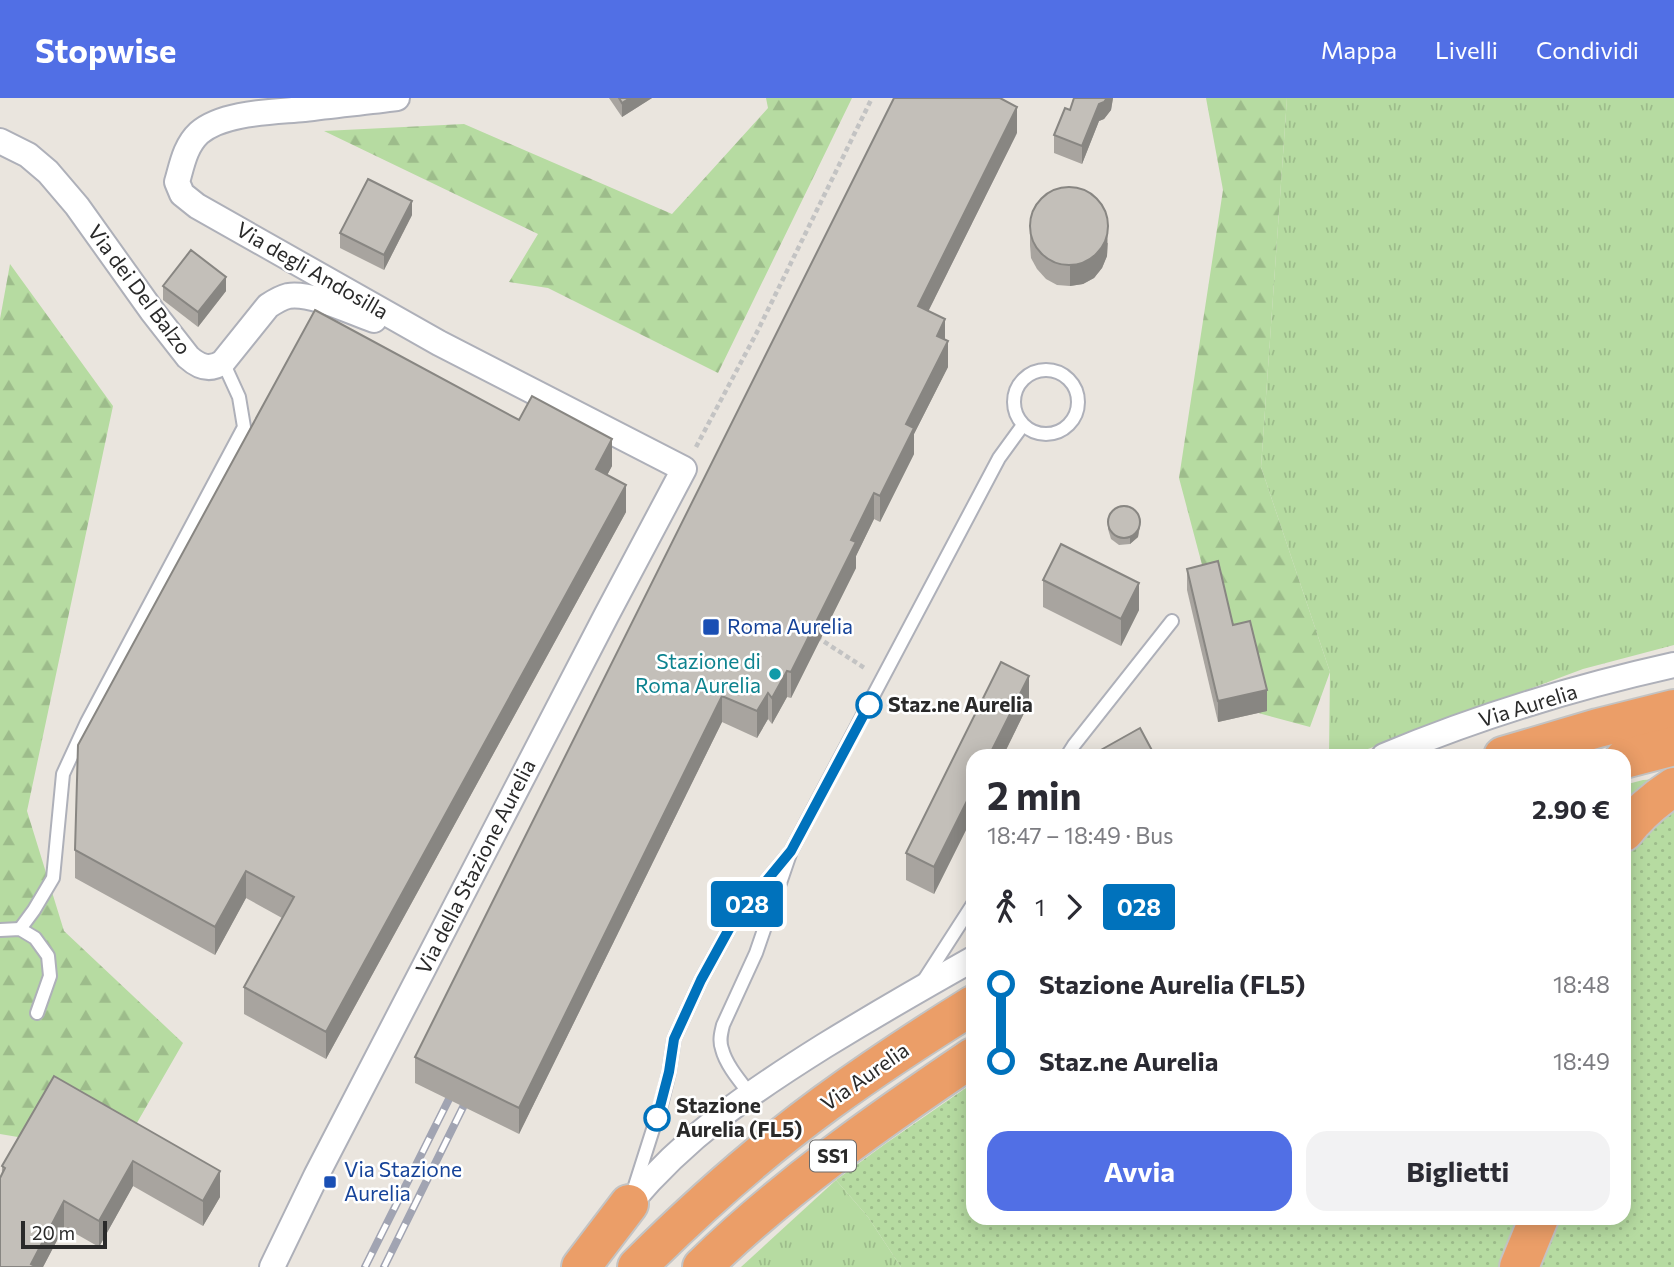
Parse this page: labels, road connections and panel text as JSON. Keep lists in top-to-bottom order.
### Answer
{
  "streets": {
    "highway": ["Via Aurelia", "SS1"],
    "street": ["Via degli Andosilla", "Via dei Del Balzo", "Via della Stazione Aurelia"]
  },
  "crossings": [
    ["Via degli Andosilla", "Via della Stazione Aurelia"]
  ],
  "places": {
    "transit": ["Roma Aurelia", "Via Stazione Aurelia"],
    "other": ["Stazione di Roma Aurelia", "Staz.ne Aurelia", "Stazione Aurelia (FL5)"]
  },
  "lines": ["bus line 028"],
  "scale_bar": "20 m",
  "page": {
    "header": "Stopwise",
    "nav": ["Mappa", "Livelli", "Condividi"],
    "on_map": "028",
    "heading": ["2 min", "18:47 – 18:49 · Bus", "2.90 €"],
    "legs": ["1", "028"],
    "list": [
      {
        "name": "Stazione Aurelia (FL5)",
        "value": "18:48"
      },
      {
        "name": "Staz.ne Aurelia",
        "value": "18:49"
      }
    ],
    "buttons": ["Avvia", "Biglietti"],
    "scale": "20 m"
  }
}
